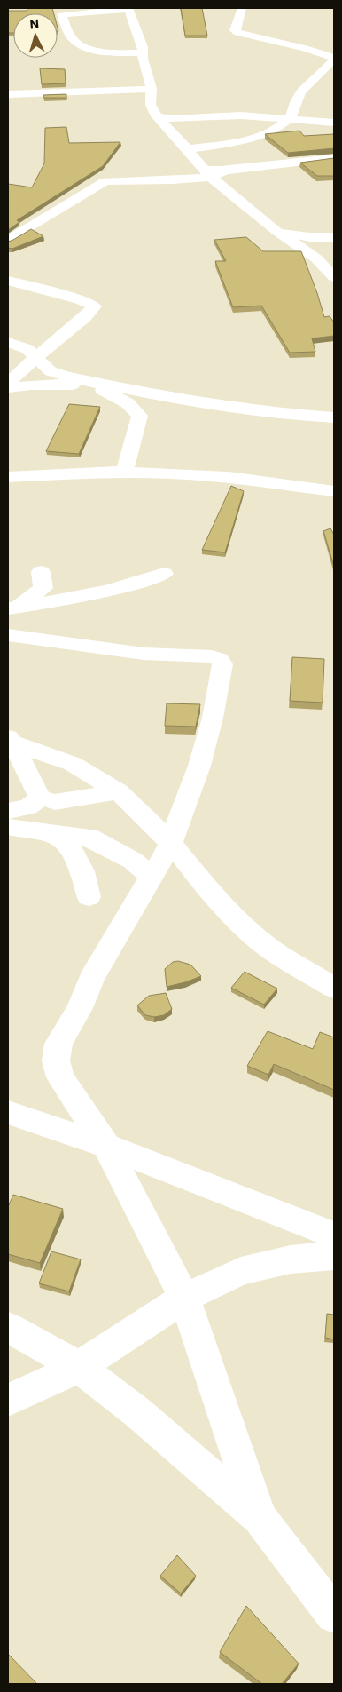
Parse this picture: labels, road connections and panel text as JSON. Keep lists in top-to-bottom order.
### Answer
{
  "north": "top"
}
